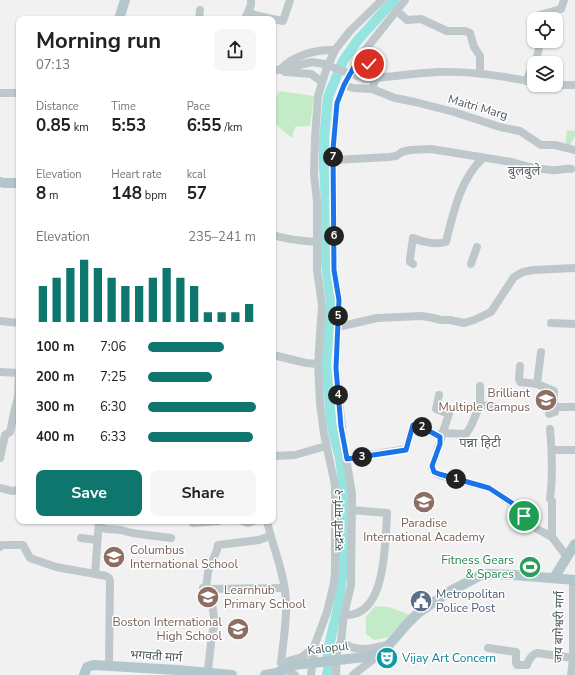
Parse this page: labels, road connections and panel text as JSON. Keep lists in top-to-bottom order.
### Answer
{
  "streets": {
    "main road": ["जय बागेश्वरी मार्ग", "Kalopul", "भगवती मार्ग"],
    "street": ["Maitri Marg", "रुद्रमती मार्ग-२"]
  },
  "crossings": [
    ["Maitri Marg", "रुद्रमती मार्ग-२"],
    ["जय बागेश्वरी मार्ग", "Kalopul"]
  ],
  "districts": ["बुलबुले", "पन्ना हिटी"],
  "places": {
    "school or university": [
      "Brilliant Multiple Campus",
      "Paradise International Academy",
      "Columbus International School",
      "Learnhub Primary School",
      "Boston International High School"
    ],
    "sports": ["Fitness Gears & Spares"],
    "public building": ["Metropolitan Police Post"],
    "theatre": ["Vijay Art Concern"]
  },
  "page": {
    "heading": ["Morning run", "07:13"],
    "stats": [
      ["Distance", "0.85 km"],
      ["Time", "5:53"],
      ["Pace", "6:55 /km"],
      ["Elevation", "8 m"],
      ["Heart rate", "148 bpm"],
      ["kcal", "57"]
    ],
    "pins": [
      "7",
      "6",
      "5",
      "4",
      "2",
      "3",
      "1"
    ],
    "chart": ["Elevation", "235–241 m"],
    "list": [
      {
        "name": "100 m",
        "note": "7:06"
      },
      {
        "name": "200 m",
        "note": "7:25"
      },
      {
        "name": "300 m",
        "note": "6:30"
      },
      {
        "name": "400 m",
        "note": "6:33"
      }
    ],
    "buttons": ["Save", "Share"]
  }
}
